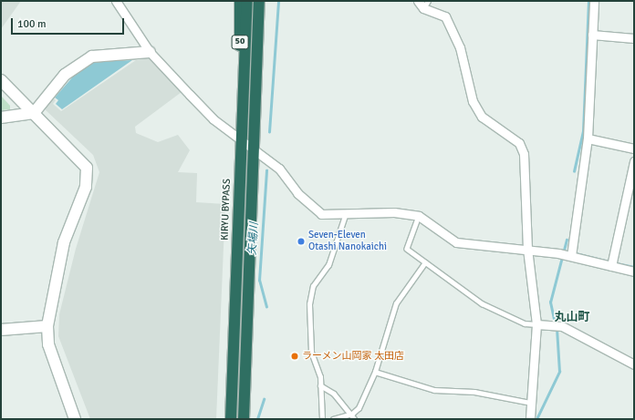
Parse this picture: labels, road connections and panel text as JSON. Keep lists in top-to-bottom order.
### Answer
{
  "streets": {
    "highway": ["50", "KIRYU BYPASS"]
  },
  "crossings": [
    ["50", "KIRYU BYPASS"]
  ],
  "districts": ["丸山町"],
  "water": ["矢場川"],
  "places": ["Seven-Eleven Otashi Nanokaichi", "ラーメン山岡家 太田店"],
  "scale_bar": "100 m"
}
